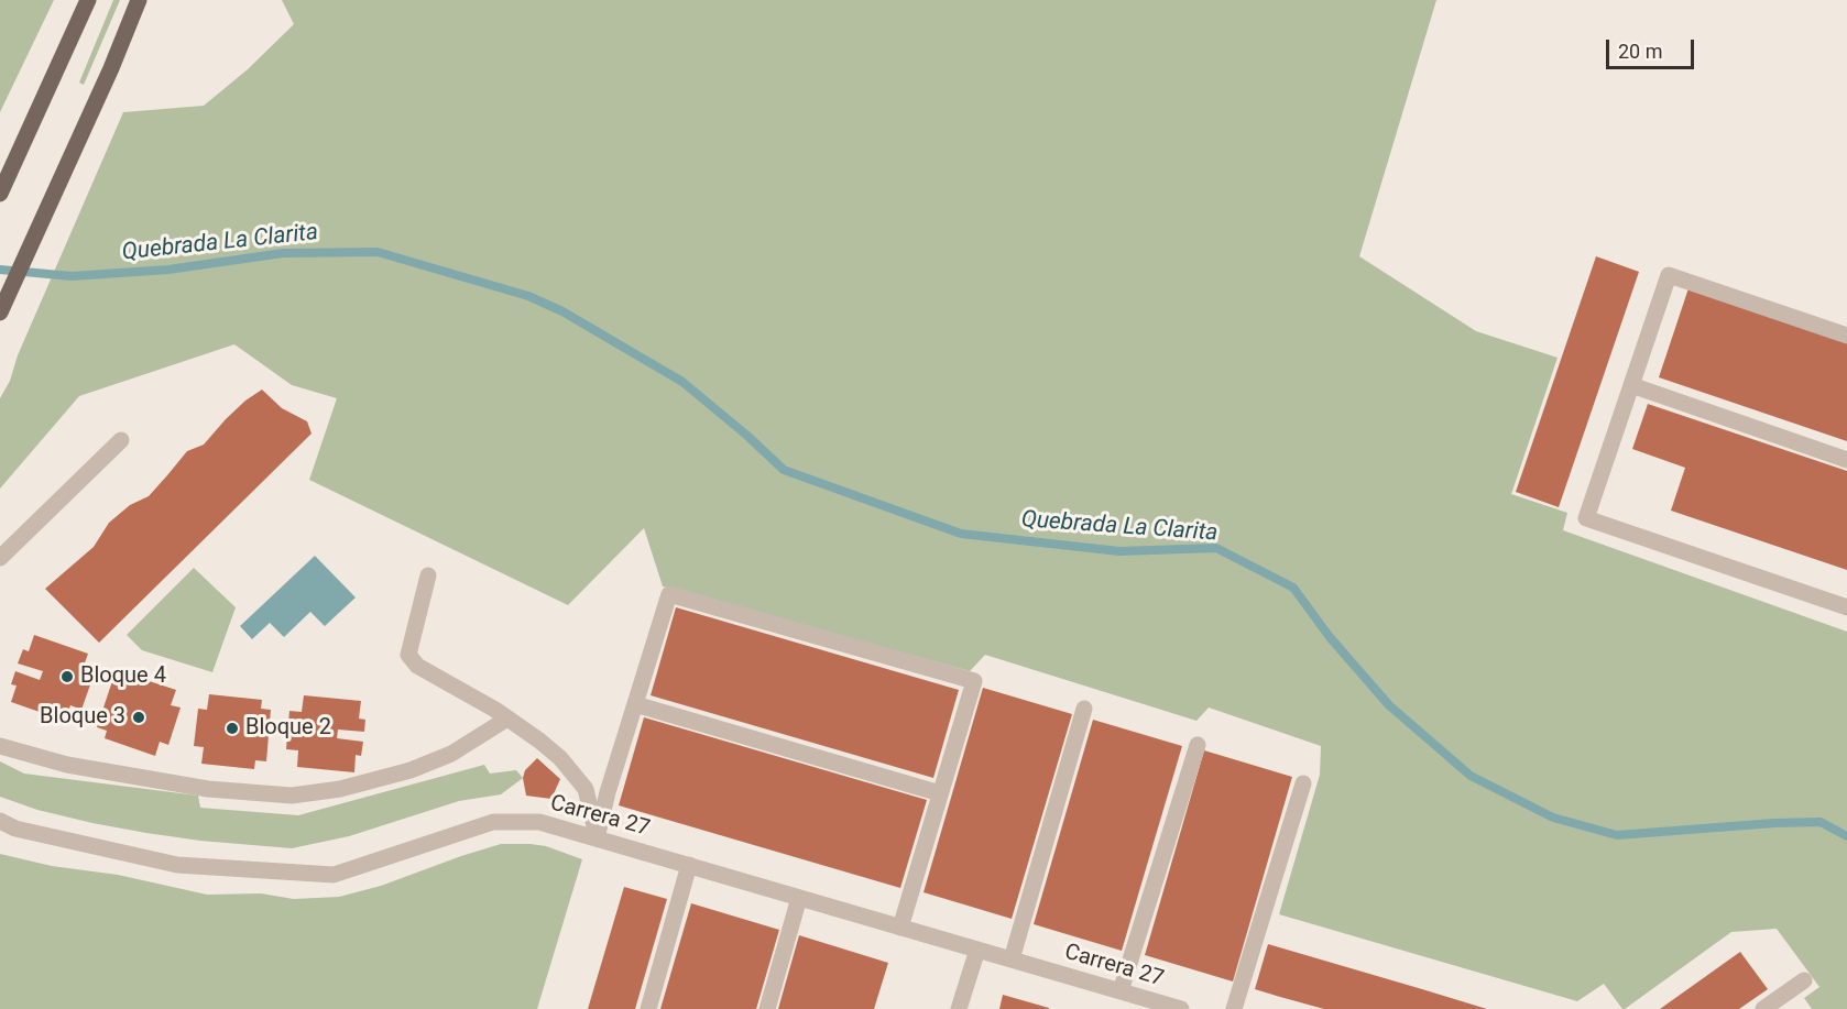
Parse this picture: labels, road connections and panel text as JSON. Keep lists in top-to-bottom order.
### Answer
{
  "streets": {
    "street": ["Carrera 27"]
  },
  "water": ["Quebrada La Clarita"],
  "places": ["Bloque 4", "Bloque 3", "Bloque 2"],
  "scale_bar": "20 m"
}
